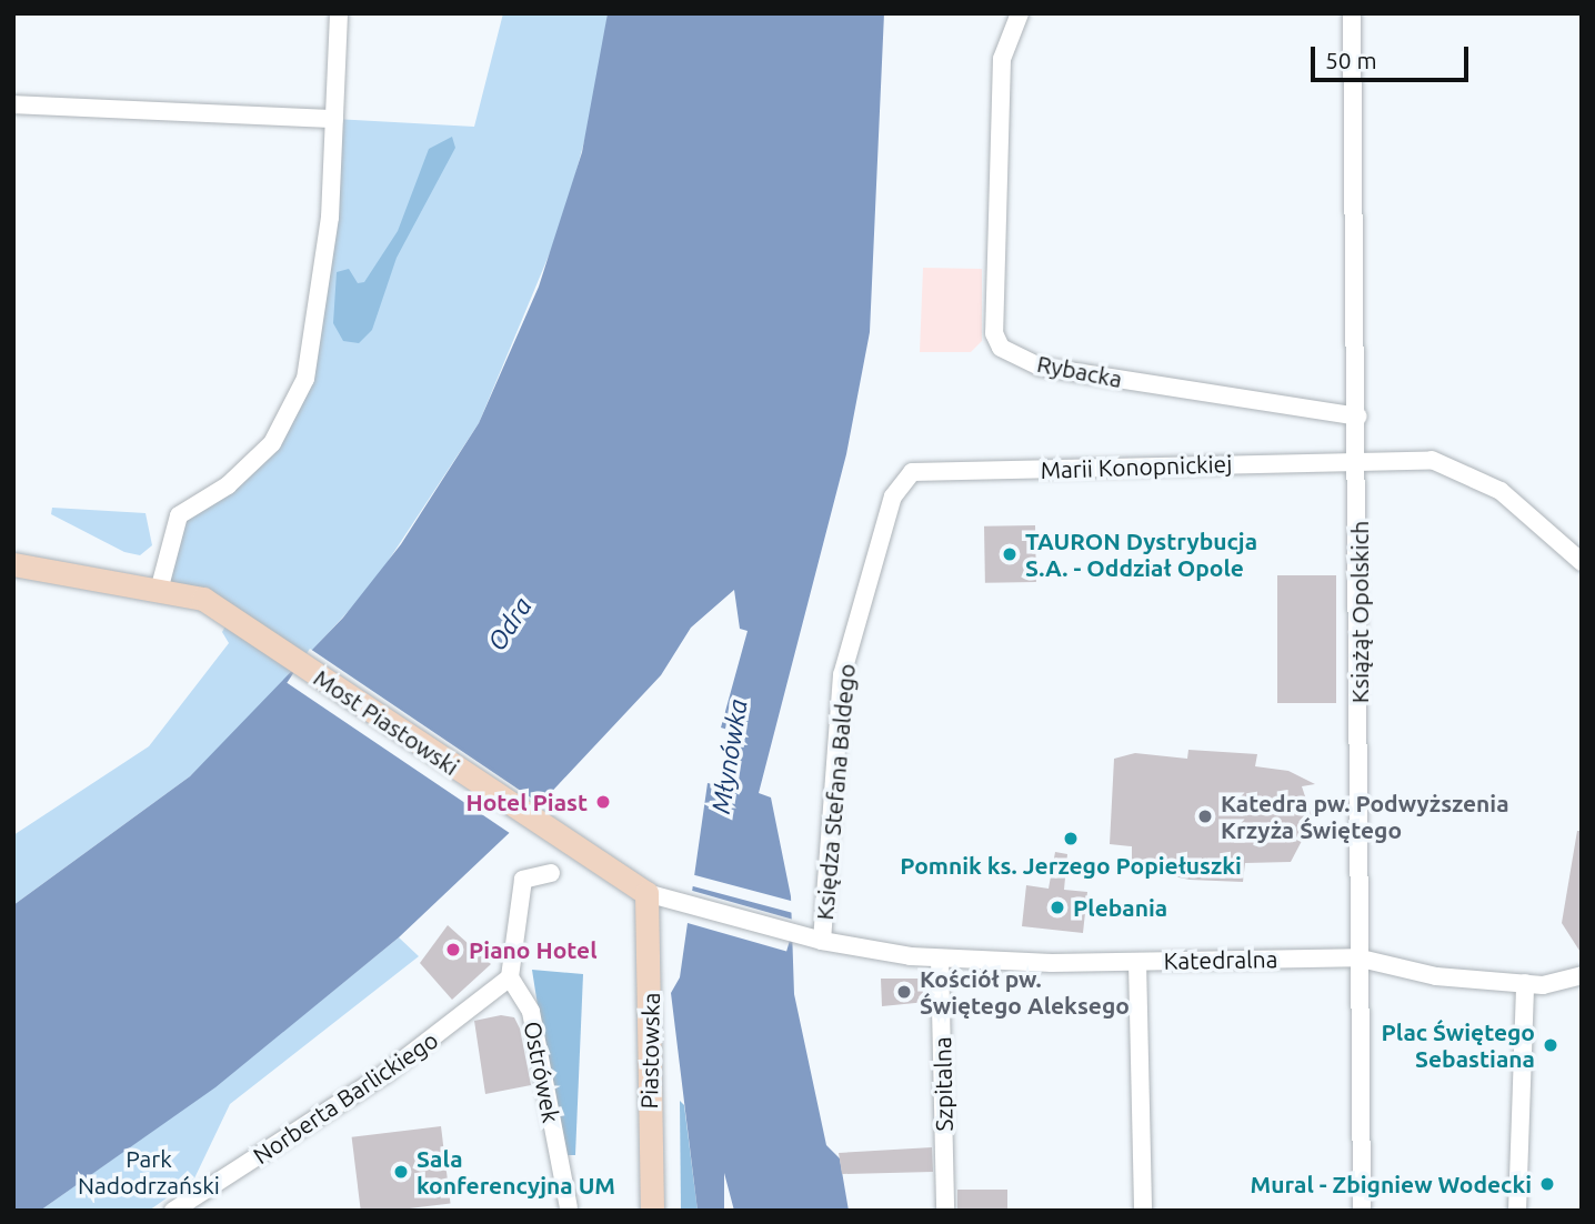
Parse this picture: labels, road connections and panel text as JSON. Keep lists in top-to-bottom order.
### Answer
{
  "streets": {
    "street": [
      "Rybacka",
      "Marii Konopnickiej",
      "Książąt Opolskich",
      "Most Piastowski",
      "Księdza Stefana Baldego",
      "Katedralna",
      "Piastowska",
      "Ostrówek",
      "Szpitalna",
      "Norberta Barlickiego"
    ]
  },
  "crossings": [
    ["Rybacka", "Książąt Opolskich"],
    ["Marii Konopnickiej", "Książąt Opolskich"],
    ["Marii Konopnickiej", "Księdza Stefana Baldego"],
    ["Książąt Opolskich", "Katedralna"],
    ["Most Piastowski", "Katedralna"],
    ["Most Piastowski", "Piastowska"],
    ["Księdza Stefana Baldego", "Katedralna"],
    ["Katedralna", "Piastowska"],
    ["Katedralna", "Szpitalna"],
    ["Ostrówek", "Norberta Barlickiego"]
  ],
  "water": ["Odra", "Młynówka"],
  "parks": ["Park Nadodrzański"],
  "places": [
    "TAURON Dystrybucja S.A. - Oddział Opole",
    "Hotel Piast",
    "Katedra pw. Podwyższenia Krzyża Świętego",
    "Pomnik ks. Jerzego Popiełuszki",
    "Plebania",
    "Piano Hotel",
    "Kościół pw. Świętego Aleksego",
    "Plac Świętego Sebastiana",
    "Sala konferencyjna UM",
    "Mural - Zbigniew Wodecki"
  ],
  "scale_bar": "50 m"
}
